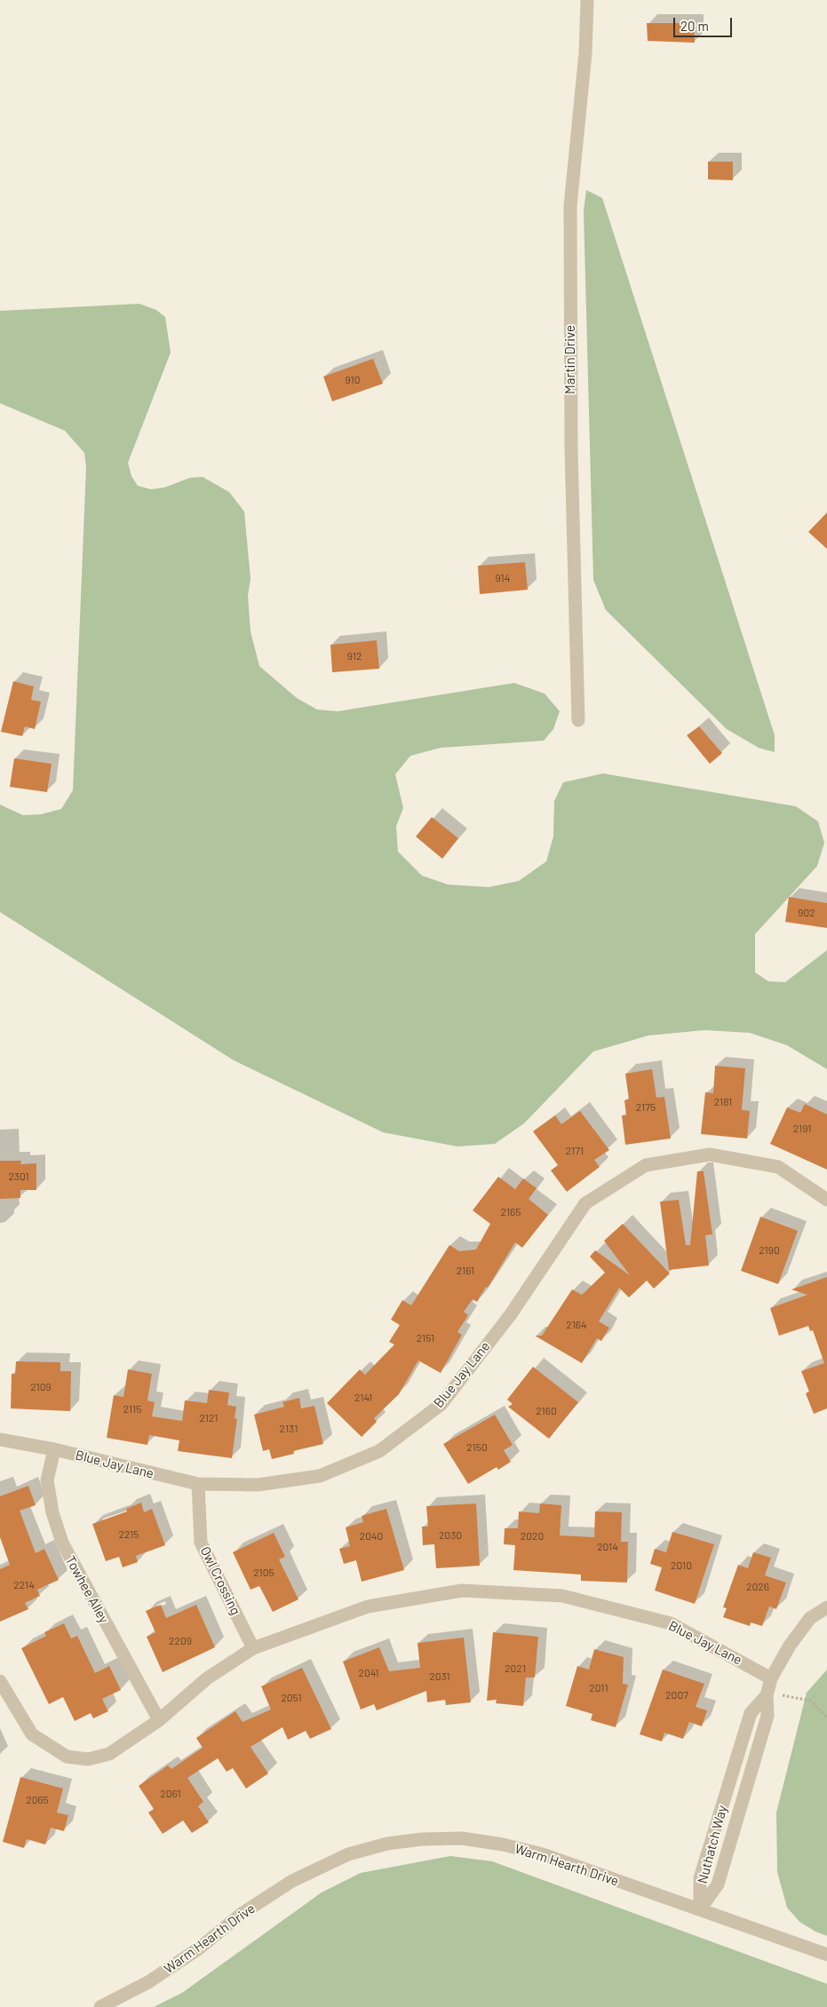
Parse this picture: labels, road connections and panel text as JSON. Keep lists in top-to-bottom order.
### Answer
{
  "streets": {
    "street": [
      "Martin Drive",
      "Blue Jay Lane",
      "Owl Crossing",
      "Towhee Alley",
      "Nuthatch Way",
      "Warm Hearth Drive"
    ]
  },
  "crossings": [
    ["Blue Jay Lane", "Owl Crossing"],
    ["Blue Jay Lane", "Towhee Alley"],
    ["Blue Jay Lane", "Nuthatch Way"],
    ["Nuthatch Way", "Warm Hearth Drive"]
  ],
  "house_numbers": [
    "910",
    "914",
    "912",
    "902",
    "2181",
    "2175",
    "2191",
    "2171",
    "2301",
    "2165",
    "2190",
    "2161",
    "2164",
    "2151",
    "2109",
    "2141",
    "2115",
    "2160",
    "2121",
    "2131",
    "2150",
    "2215",
    "2030",
    "2040",
    "2020",
    "2014",
    "2010",
    "2105",
    "2214",
    "2026",
    "2209",
    "2021",
    "2041",
    "2031",
    "2011",
    "2007",
    "2051",
    "2061",
    "2065"
  ],
  "scale_bar": "20 m"
}
